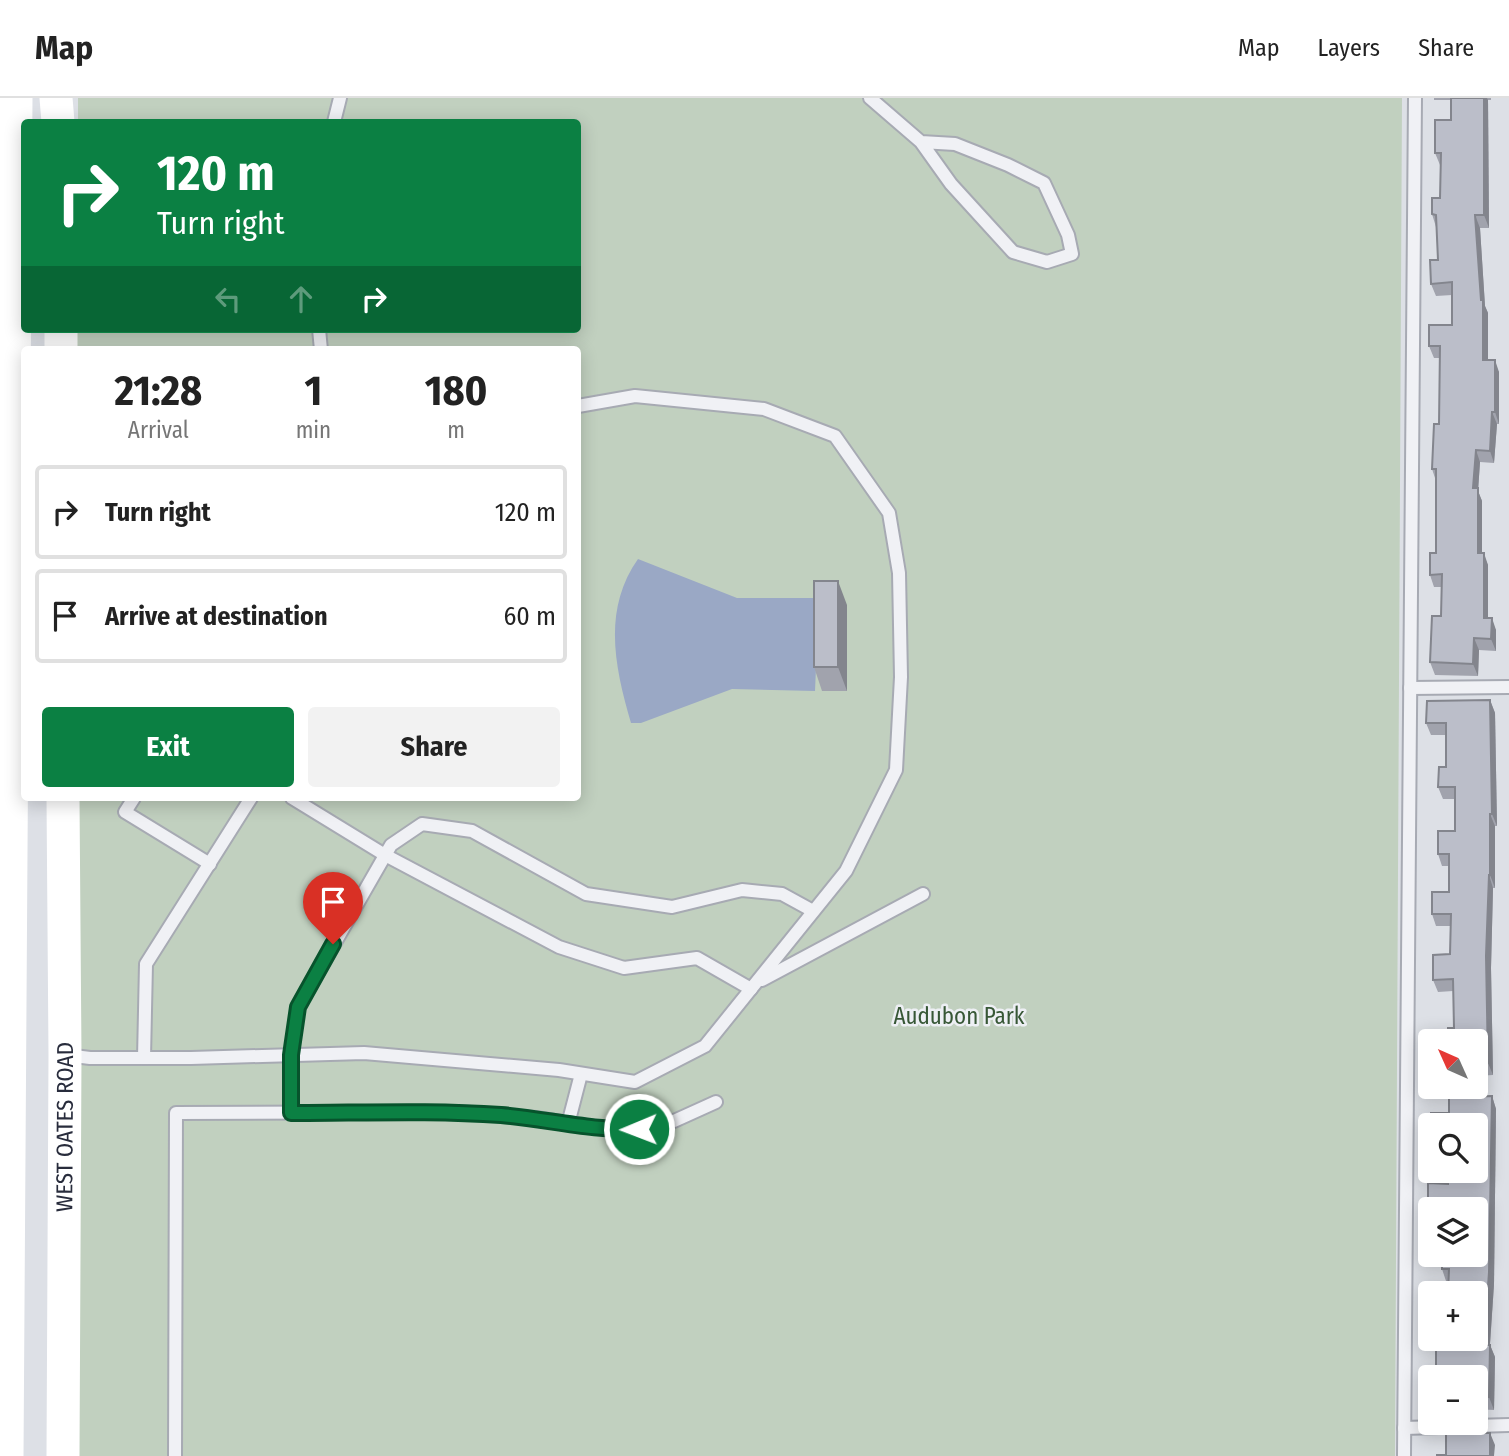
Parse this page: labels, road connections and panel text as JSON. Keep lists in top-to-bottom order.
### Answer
{
  "streets": {
    "main road": ["WEST OATES ROAD"]
  },
  "parks": ["Audubon Park"],
  "north": "top left",
  "page": {
    "header": "Map",
    "nav": ["Map", "Layers", "Share"],
    "turn": ["120 m", "Turn right"],
    "eta": [
      "21:28",
      "Arrival",
      "1",
      "min",
      "180",
      "m"
    ],
    "list": [
      {
        "name": "Turn right",
        "value": "120 m"
      },
      {
        "name": "Arrive at destination",
        "value": "60 m"
      }
    ],
    "buttons": ["Exit", "Share"],
    "map_buttons": ["+", "−"]
  }
}
